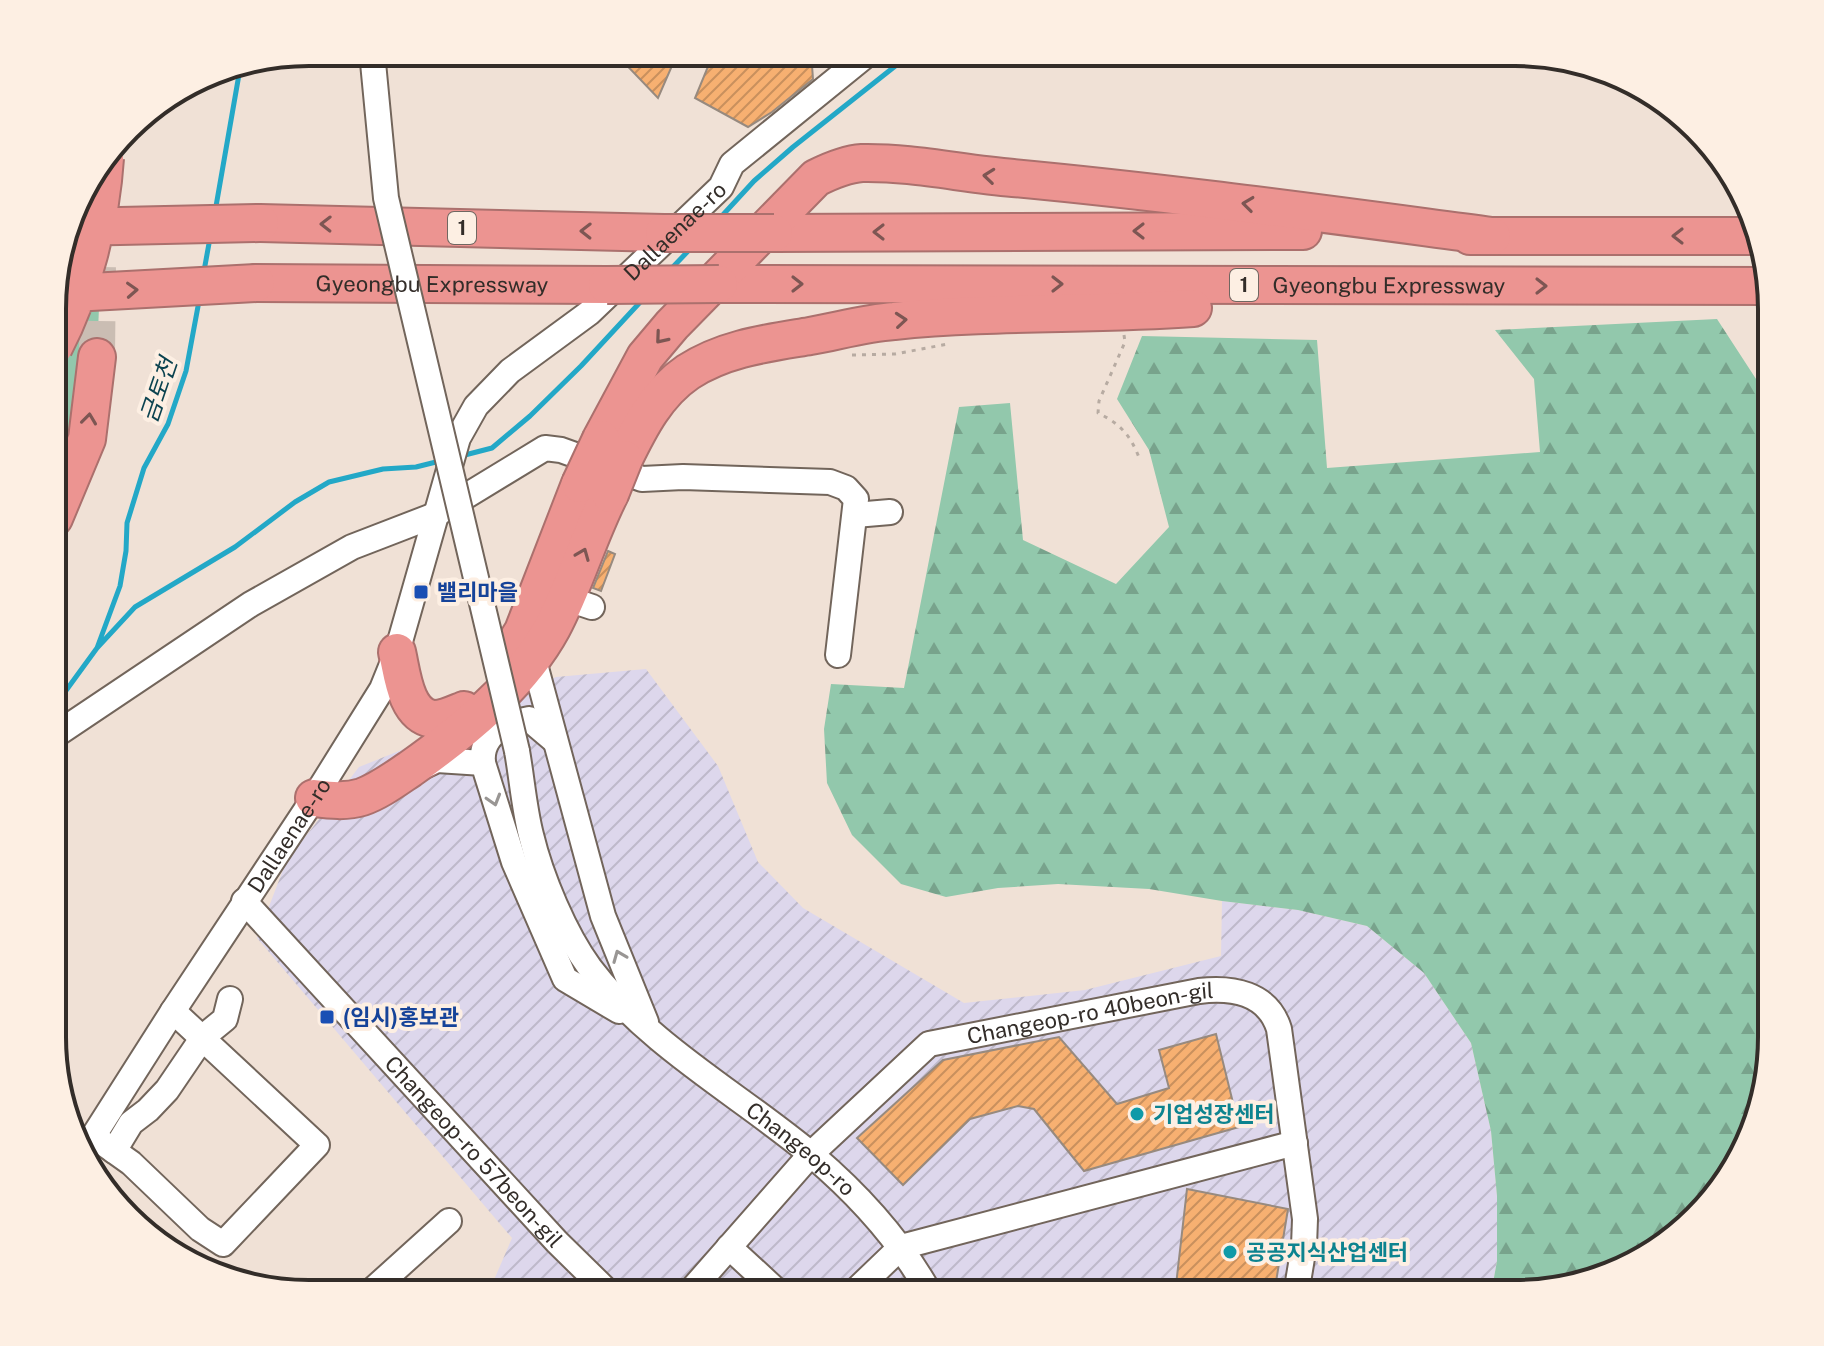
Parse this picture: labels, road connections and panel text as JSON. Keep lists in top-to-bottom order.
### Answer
{
  "streets": {
    "highway": ["1", "Gyeongbu Expressway"],
    "street": [
      "Dallaenae-ro",
      "Changeop-ro 40beon-gil",
      "Changeop-ro",
      "Changeop-ro 57beon-gil"
    ]
  },
  "crossings": [
    ["Dallaenae-ro", "Changeop-ro 57beon-gil"],
    ["Changeop-ro 40beon-gil", "Changeop-ro"]
  ],
  "water": ["금토천"],
  "places": {
    "transit": ["밸리마을", "(임시)홍보관"],
    "other": ["기업성장센터", "공공지식산업센터"]
  }
}
